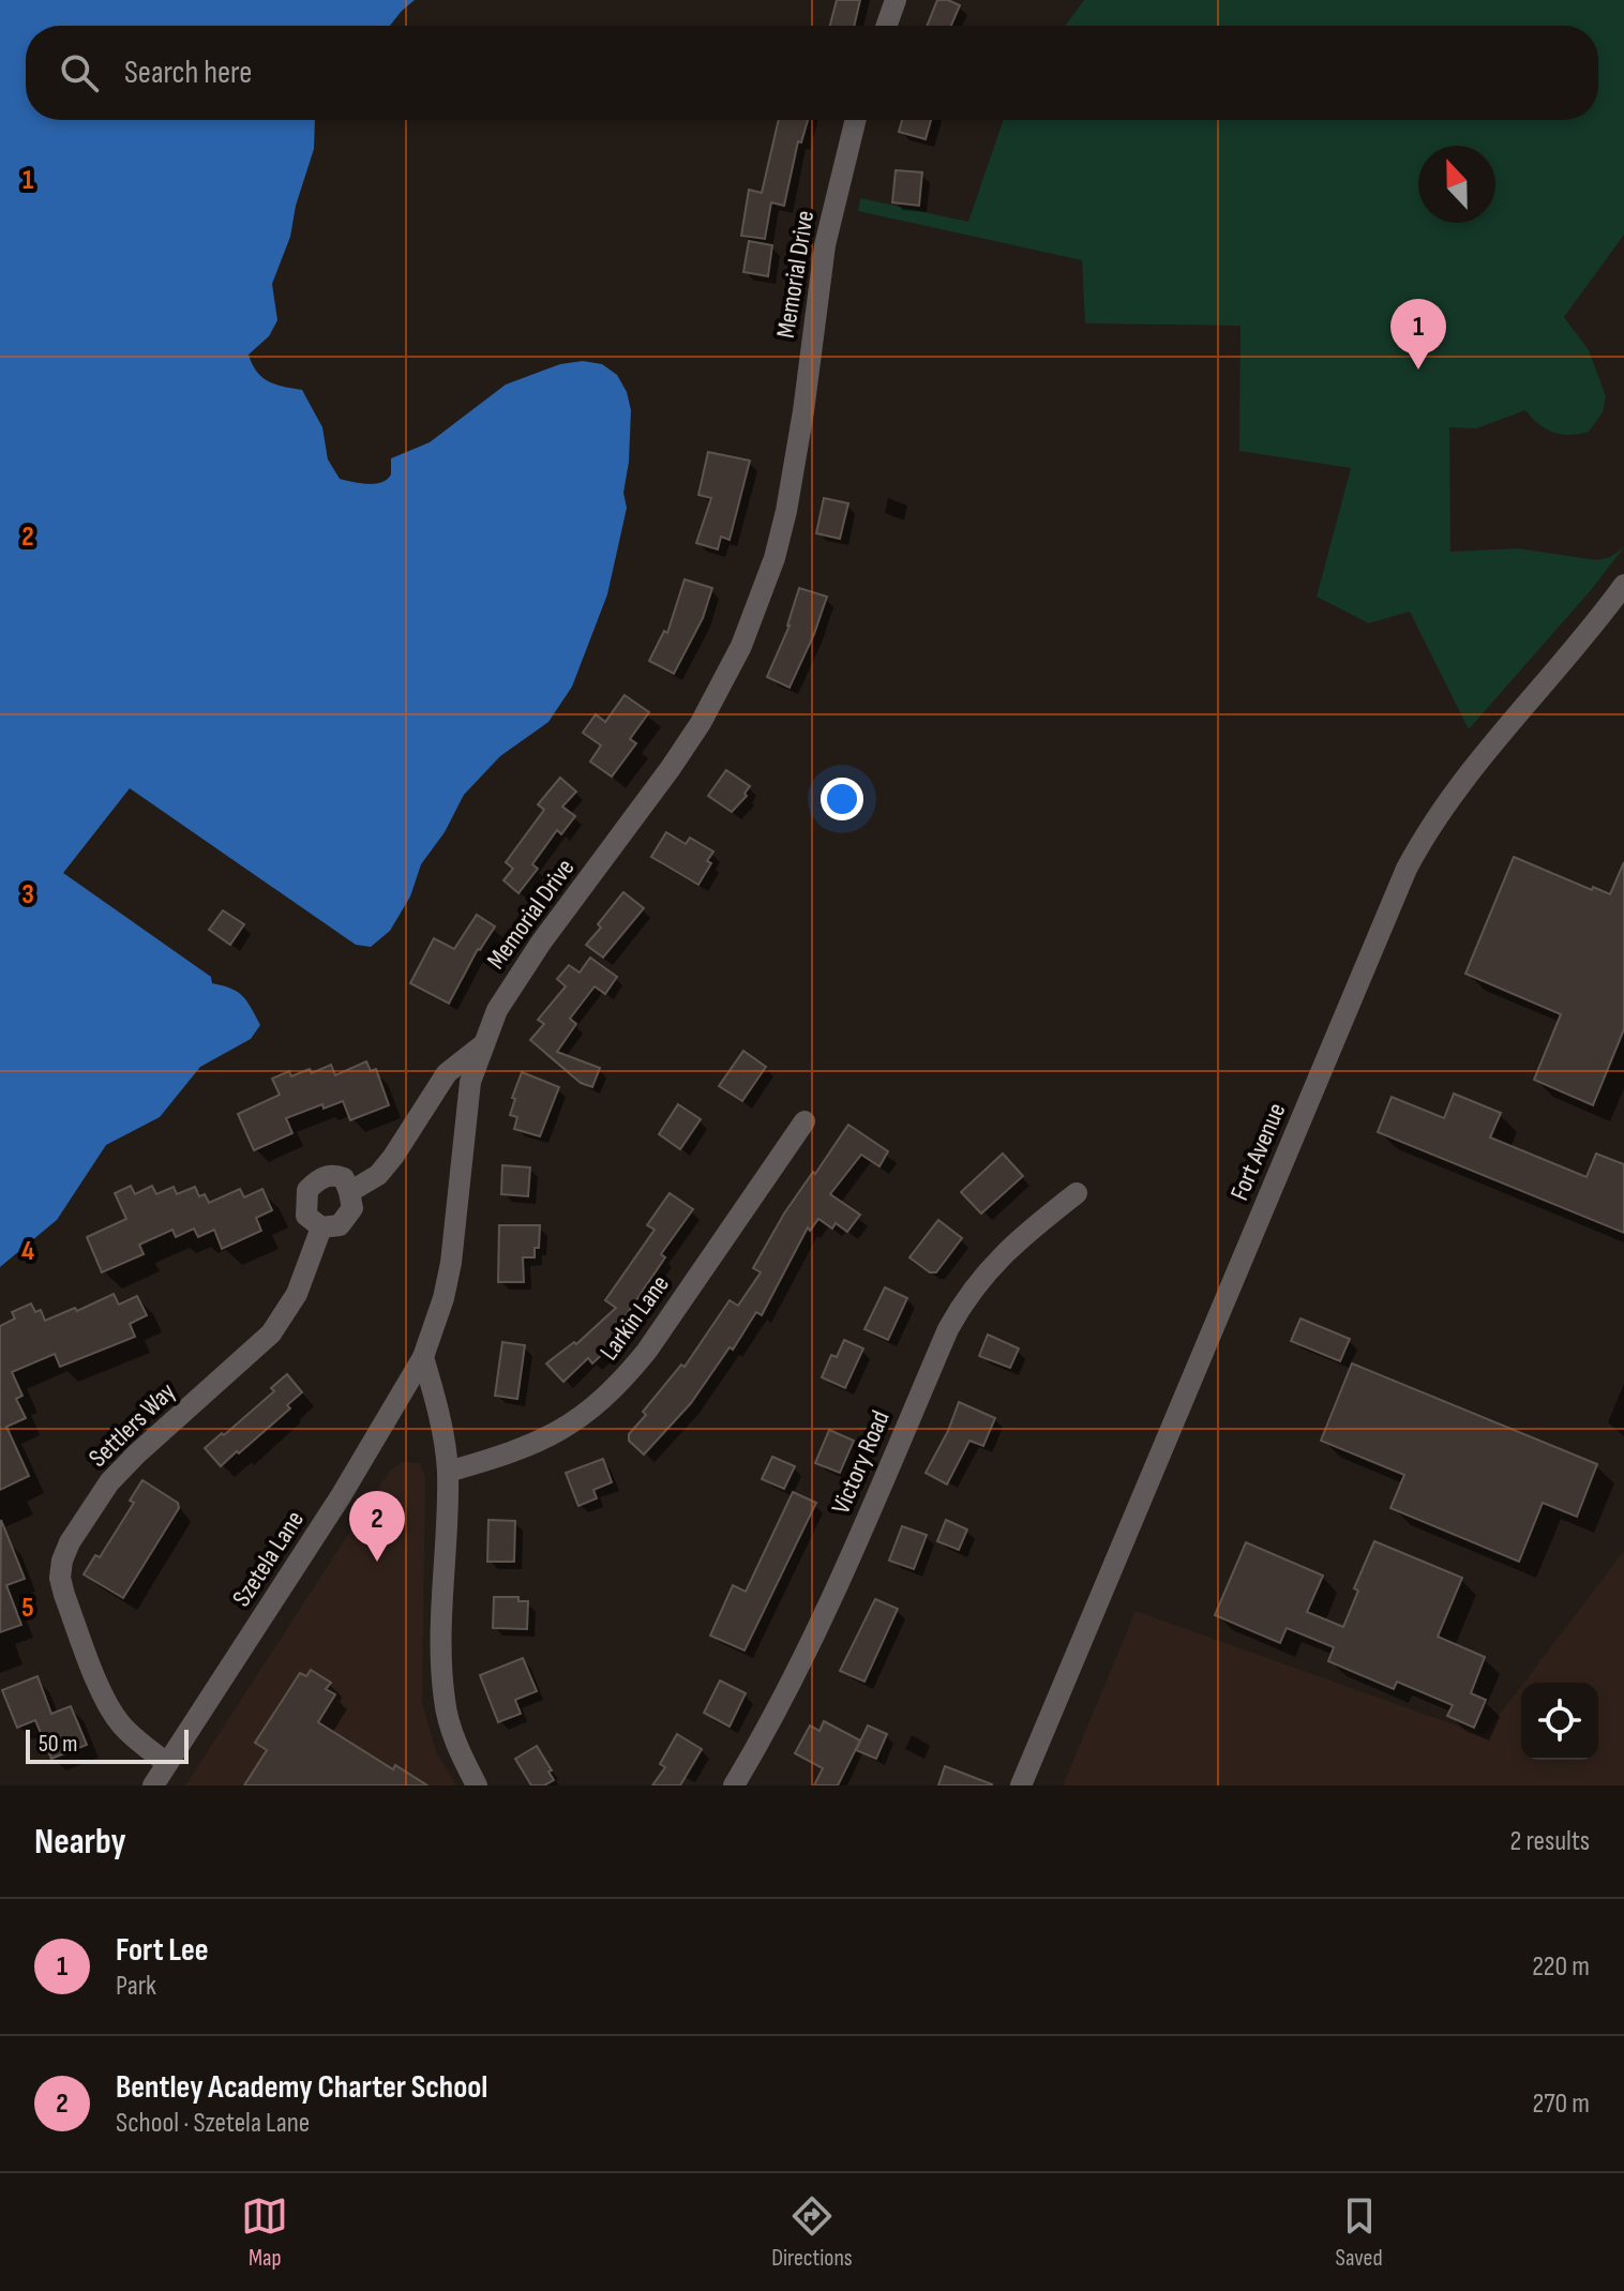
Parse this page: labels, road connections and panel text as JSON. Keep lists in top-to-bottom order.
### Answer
{
  "streets": {
    "street": [
      "Memorial Drive",
      "Fort Avenue",
      "Larkin Lane",
      "Settlers Way",
      "Victory Road",
      "Szetela Lane"
    ]
  },
  "crossings": [
    ["Memorial Drive", "Szetela Lane"],
    ["Settlers Way", "Szetela Lane"]
  ],
  "scale_bar": "50 m",
  "north": "top",
  "page": {
    "search": "Search here",
    "pins": ["1", "2"],
    "scale": "50 m",
    "heading": ["Nearby", "2 results"],
    "list": [
      {
        "mark": "1",
        "name": "Fort Lee",
        "note": "Park",
        "value": "220 m"
      },
      {
        "mark": "2",
        "name": "Bentley Academy Charter School",
        "note": "School · Szetela Lane",
        "value": "270 m"
      }
    ],
    "nav": ["Map", "Directions", "Saved"]
  },
  "grid": {
    "rows": [
      "1",
      "2",
      "3",
      "4",
      "5"
    ]
  }
}
